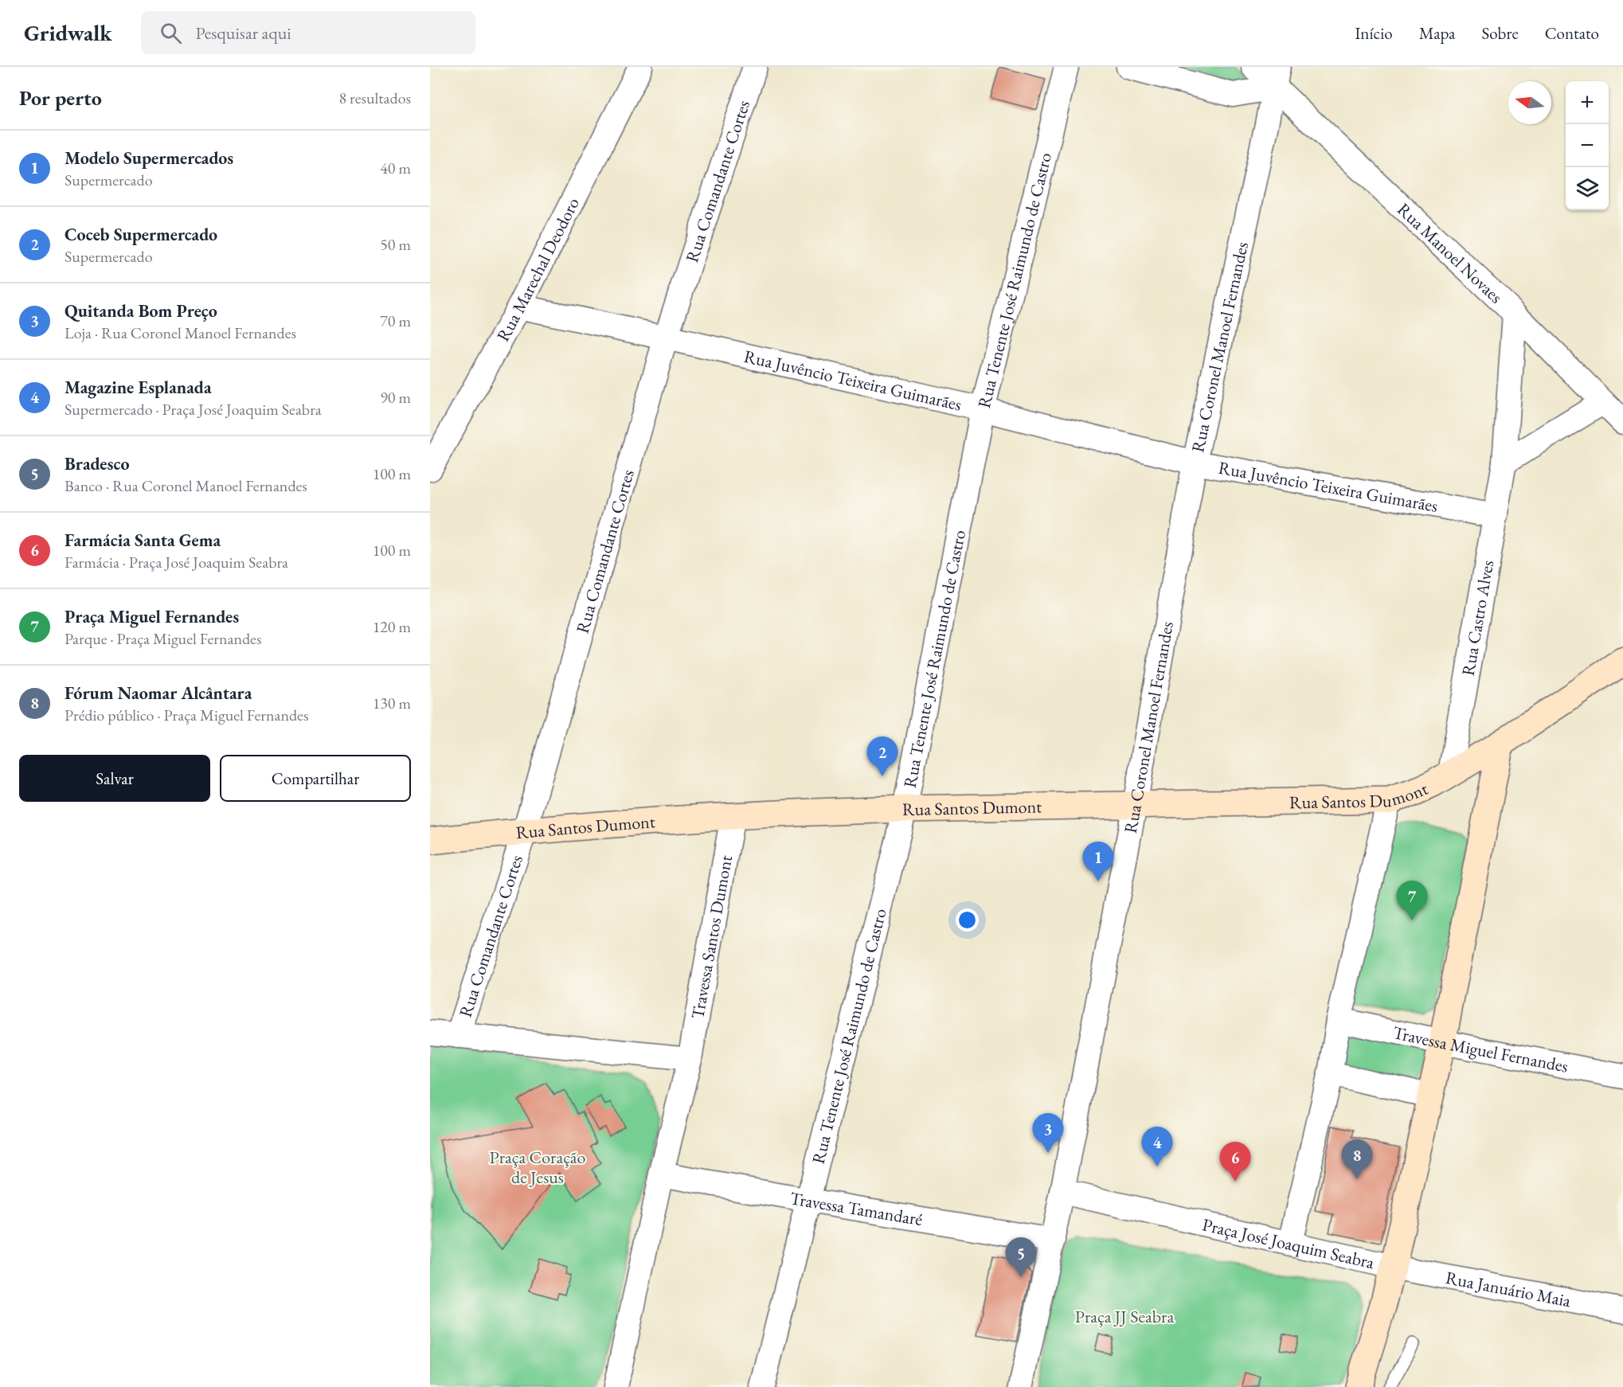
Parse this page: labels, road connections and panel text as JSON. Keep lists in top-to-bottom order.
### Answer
{
  "streets": {
    "main road": ["Rua Santos Dumont", "Praça José Joaquim Seabra"],
    "street": [
      "Rua Comandante Cortes",
      "Rua Manoel Novaes",
      "Rua Marechal Deodoro",
      "Rua Tenente José Raimundo de Castro",
      "Rua Coronel Manoel Fernandes",
      "Rua Juvêncio Teixeira Guimarães",
      "Rua Castro Alves",
      "Travessa Santos Dumont",
      "Travessa Miguel Fernandes",
      "Travessa Tamandaré",
      "Rua Januário Maia"
    ]
  },
  "crossings": [
    ["Rua Comandante Cortes", "Rua Juvêncio Teixeira Guimarães"],
    ["Rua Comandante Cortes", "Rua Santos Dumont"],
    ["Rua Manoel Novaes", "Rua Coronel Manoel Fernandes"],
    ["Rua Manoel Novaes", "Rua Castro Alves"],
    ["Rua Marechal Deodoro", "Rua Juvêncio Teixeira Guimarães"],
    ["Rua Tenente José Raimundo de Castro", "Rua Juvêncio Teixeira Guimarães"],
    ["Rua Tenente José Raimundo de Castro", "Rua Santos Dumont"],
    ["Rua Tenente José Raimundo de Castro", "Travessa Tamandaré"],
    ["Rua Coronel Manoel Fernandes", "Rua Juvêncio Teixeira Guimarães"],
    ["Rua Coronel Manoel Fernandes", "Rua Santos Dumont"],
    ["Rua Coronel Manoel Fernandes", "Travessa Tamandaré"],
    ["Rua Coronel Manoel Fernandes", "Praça José Joaquim Seabra"],
    ["Rua Juvêncio Teixeira Guimarães", "Rua Castro Alves"],
    ["Rua Castro Alves", "Rua Santos Dumont"],
    ["Rua Santos Dumont", "Travessa Santos Dumont"],
    ["Praça José Joaquim Seabra", "Rua Januário Maia"]
  ],
  "parks": ["Praça Coração de Jesus", "Praça JJ Seabra"],
  "north": "left",
  "page": {
    "header": "Gridwalk",
    "search": "Pesquisar aqui",
    "nav": [
      "Início",
      "Mapa",
      "Sobre",
      "Contato"
    ],
    "heading": ["Por perto", "8 resultados"],
    "map_buttons": ["+", "−"],
    "list": [
      {
        "mark": "1",
        "name": "Modelo Supermercados",
        "note": "Supermercado",
        "value": "40 m"
      },
      {
        "mark": "2",
        "name": "Coceb Supermercado",
        "note": "Supermercado",
        "value": "50 m"
      },
      {
        "mark": "3",
        "name": "Quitanda Bom Preço",
        "note": "Loja · Rua Coronel Manoel Fernandes",
        "value": "70 m"
      },
      {
        "mark": "4",
        "name": "Magazine Esplanada",
        "note": "Supermercado · Praça José Joaquim Seabra",
        "value": "90 m"
      },
      {
        "mark": "5",
        "name": "Bradesco",
        "note": "Banco · Rua Coronel Manoel Fernandes",
        "value": "100 m"
      },
      {
        "mark": "6",
        "name": "Farmácia Santa Gema",
        "note": "Farmácia · Praça José Joaquim Seabra",
        "value": "100 m"
      },
      {
        "mark": "7",
        "name": "Praça Miguel Fernandes",
        "note": "Parque · Praça Miguel Fernandes",
        "value": "120 m"
      },
      {
        "mark": "8",
        "name": "Fórum Naomar Alcântara",
        "note": "Prédio público · Praça Miguel Fernandes",
        "value": "130 m"
      }
    ],
    "pins": [
      "2",
      "1",
      "7",
      "3",
      "4",
      "8",
      "6",
      "5"
    ],
    "buttons": ["Salvar", "Compartilhar"]
  }
}
